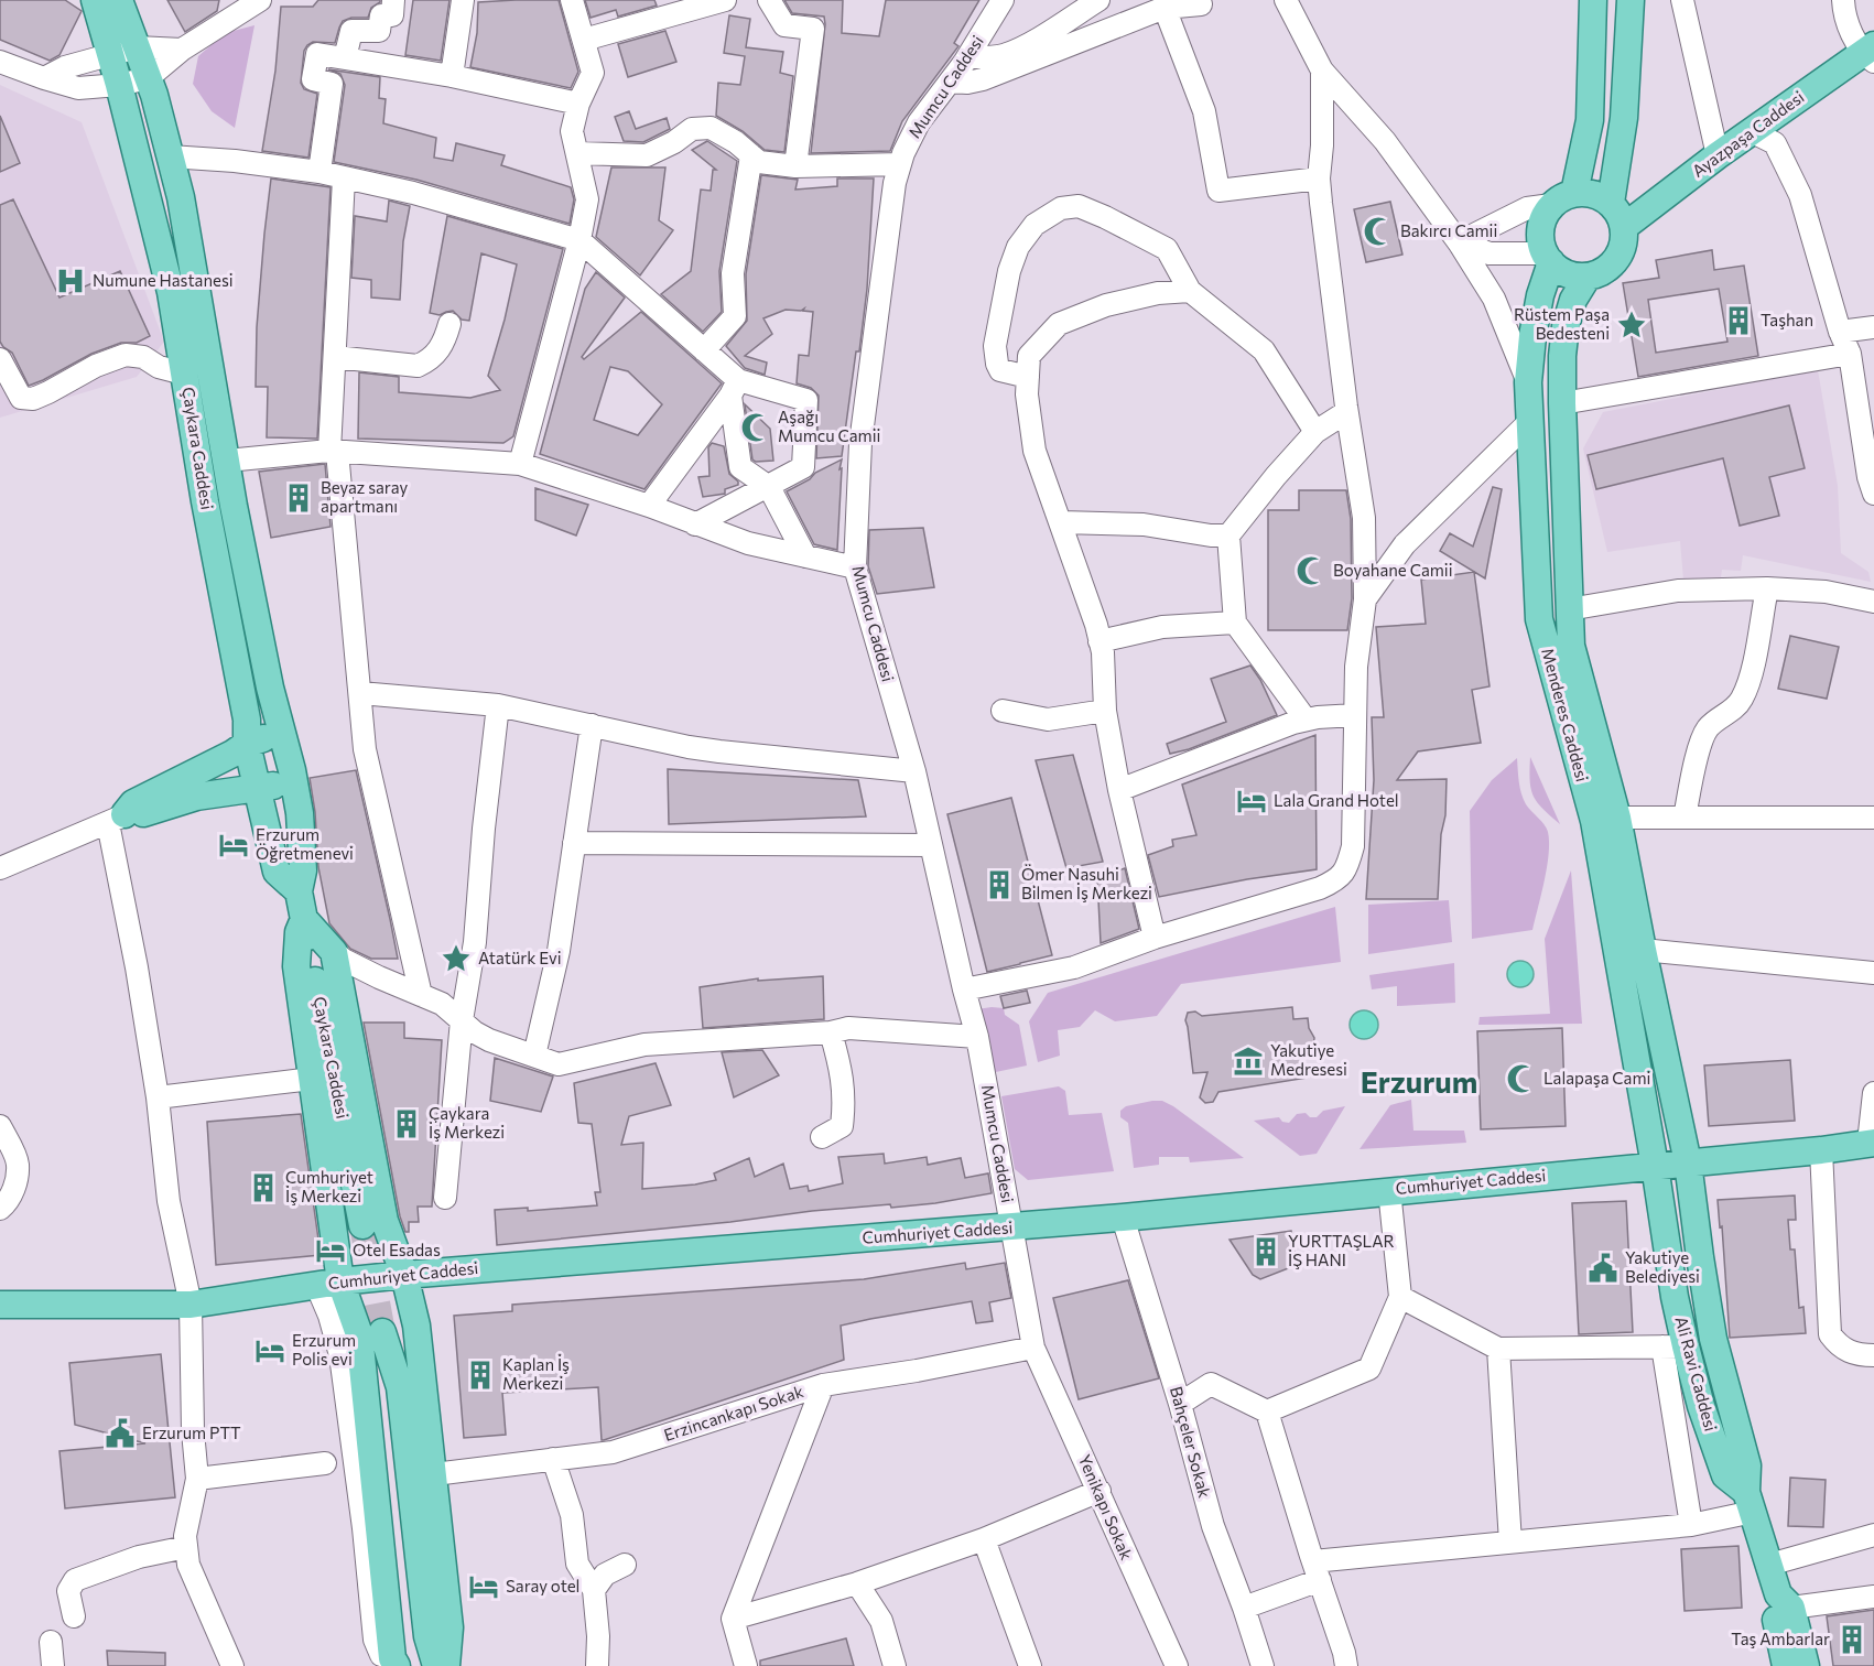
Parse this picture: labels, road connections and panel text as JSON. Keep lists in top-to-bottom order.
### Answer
{
  "streets": {
    "main road": [
      "Ayazpaşa Caddesi",
      "Çaykara Caddesi",
      "Menderes Caddesi",
      "Cumhuriyet Caddesi",
      "Ali Ravi Caddesi"
    ],
    "street": [
      "Mumcu Caddesi",
      "Erzincankapı Sokak",
      "Bahçeler Sokak",
      "Yenikapı Sokak"
    ]
  },
  "crossings": [
    ["Mumcu Caddesi", "Cumhuriyet Caddesi"],
    ["Mumcu Caddesi", "Erzincankapı Sokak"],
    ["Mumcu Caddesi", "Yenikapı Sokak"],
    ["Ayazpaşa Caddesi", "Menderes Caddesi"],
    ["Menderes Caddesi", "Cumhuriyet Caddesi"],
    ["Menderes Caddesi", "Ali Ravi Caddesi"],
    ["Cumhuriyet Caddesi", "Ali Ravi Caddesi"],
    ["Cumhuriyet Caddesi", "Bahçeler Sokak"],
    ["Erzincankapı Sokak", "Yenikapı Sokak"]
  ],
  "districts": ["Erzurum"],
  "places": {
    "mosque": [
      "Bakırcı Camii",
      "Aşağı Mumcu Camii",
      "Boyahane Camii",
      "Lalapaşa Cami"
    ],
    "hospital": ["Numune Hastanesi"],
    "building": [
      "Taşhan",
      "Beyaz saray apartmanı",
      "Ömer Nasuhi Bilmen İş Merkezi",
      "Çaykara İş Merkezi",
      "Cumhuriyet İş Merkezi",
      "YURTTAŞLAR İŞ HANI",
      "Kaplan İş Merkezi",
      "Taş Ambarlar"
    ],
    "place": ["Rüstem Paşa Bedesteni", "Atatürk Evi"],
    "hotel": [
      "Lala Grand Hotel",
      "Erzurum Öğretmenevi",
      "Otel Esadas",
      "Erzurum Polis evi",
      "Saray otel"
    ],
    "museum": ["Yakutiye Medresesi"],
    "public building": ["Yakutiye Belediyesi", "Erzurum PTT"]
  }
}
